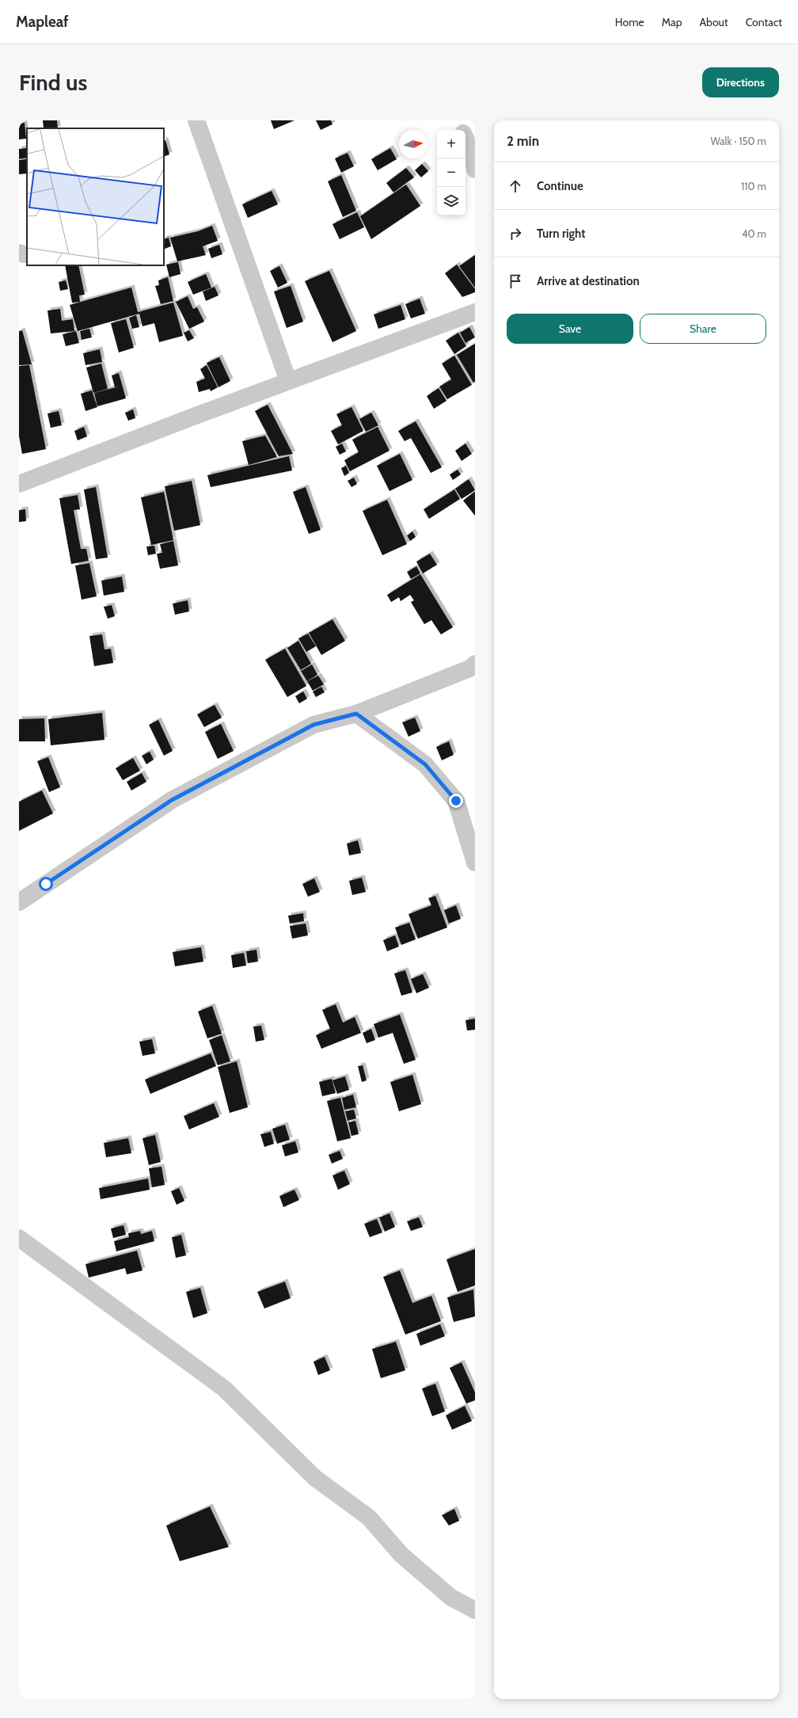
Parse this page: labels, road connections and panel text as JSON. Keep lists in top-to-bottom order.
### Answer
{
  "north": "right",
  "page": {
    "header": "Mapleaf",
    "nav": [
      "Home",
      "Map",
      "About",
      "Contact"
    ],
    "buttons": [
      "Directions",
      ["Save", "Share"]
    ],
    "title": "Find us",
    "heading": ["2 min", "Walk · 150 m"],
    "map_buttons": ["+", "−"],
    "list": [
      ["Continue", "110 m"],
      ["Turn right", "40 m"],
      "Arrive at destination"
    ]
  }
}
